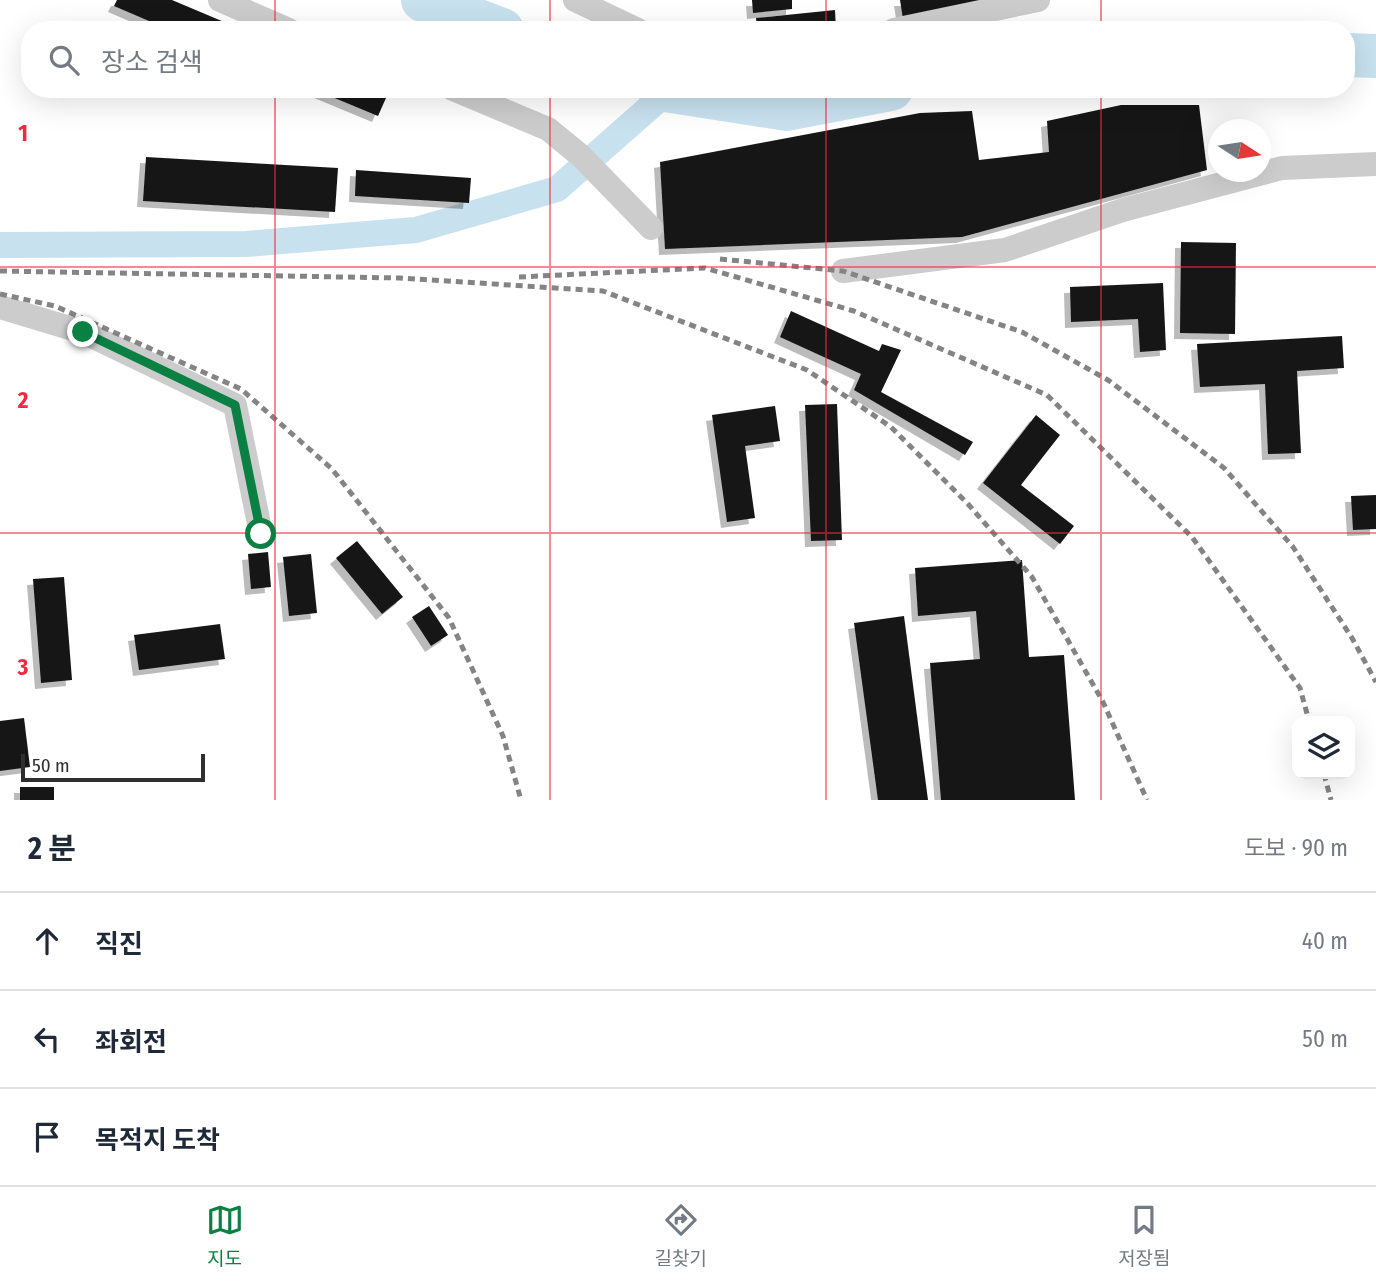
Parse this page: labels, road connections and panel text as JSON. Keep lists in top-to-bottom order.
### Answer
{
  "scale_bar": "50 m",
  "north": "right",
  "page": {
    "search": "장소 검색",
    "scale": "50 m",
    "heading": ["2 분", "도보 · 90 m"],
    "list": [
      ["직진", "40 m"],
      ["좌회전", "50 m"],
      "목적지 도착"
    ],
    "nav": ["지도", "길찾기", "저장됨"]
  },
  "grid": {
    "rows": ["1", "2", "3"]
  }
}
